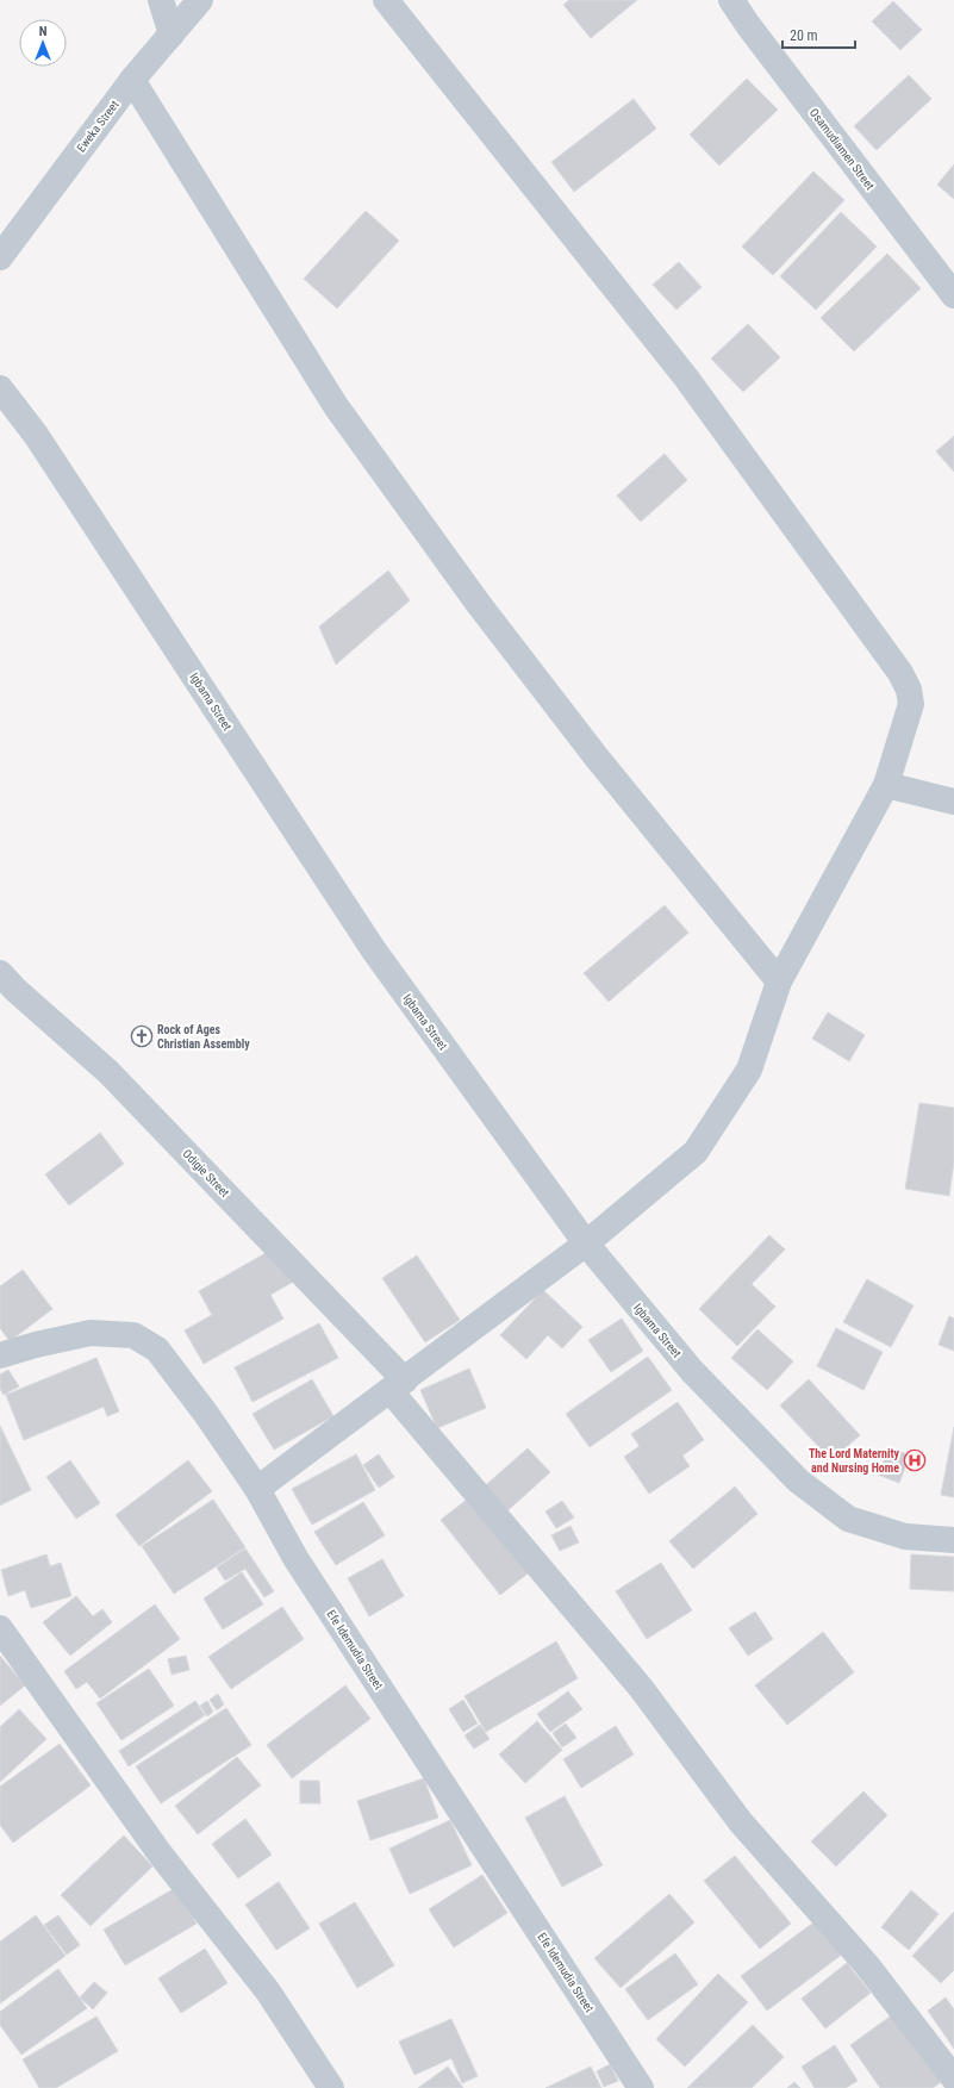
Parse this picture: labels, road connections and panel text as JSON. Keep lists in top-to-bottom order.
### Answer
{
  "streets": {
    "street": [
      "Eweka Street",
      "Osamudiamen Street",
      "Igbama Street",
      "Odigie Street",
      "Efe Idemudia Street"
    ]
  },
  "places": {
    "church": ["Rock of Ages Christian Assembly"],
    "hospital": ["The Lord Maternity and Nursing Home"]
  },
  "scale_bar": "20 m",
  "north": "top"
}
